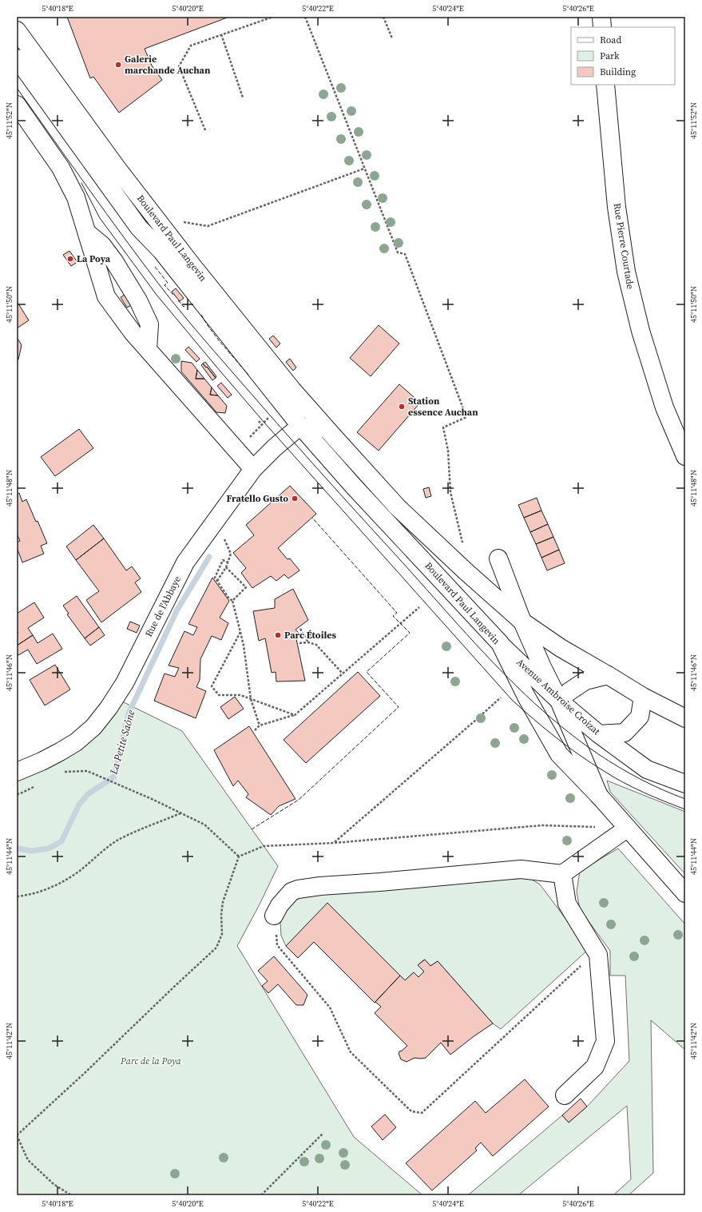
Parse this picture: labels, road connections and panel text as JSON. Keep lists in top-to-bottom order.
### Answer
{
  "streets": {
    "street": [
      "Boulevard Paul Langevin",
      "Rue Pierre Courtade",
      "Rue de l'Abbaye",
      "Avenue Ambroise Croizat"
    ]
  },
  "crossings": [
    ["Boulevard Paul Langevin", "Rue de l'Abbaye"],
    ["Boulevard Paul Langevin", "Avenue Ambroise Croizat"]
  ],
  "water": ["La Petite Saône"],
  "parks": ["Parc de la Poya"],
  "places": [
    "Galerie marchande Auchan",
    "La Poya",
    "Station essence Auchan",
    "Fratello Gusto",
    "Parc Étoiles"
  ],
  "legend": ["Road", "Park", "Building"],
  "coordinates": [
    "5°40'18\"E",
    "5°40'20\"E",
    "5°40'22\"E",
    "5°40'24\"E",
    "5°40'26\"E",
    "45°11'52\"N",
    "45°11'50\"N",
    "45°11'48\"N",
    "45°11'46\"N",
    "45°11'44\"N",
    "45°11'42\"N"
  ]
}
